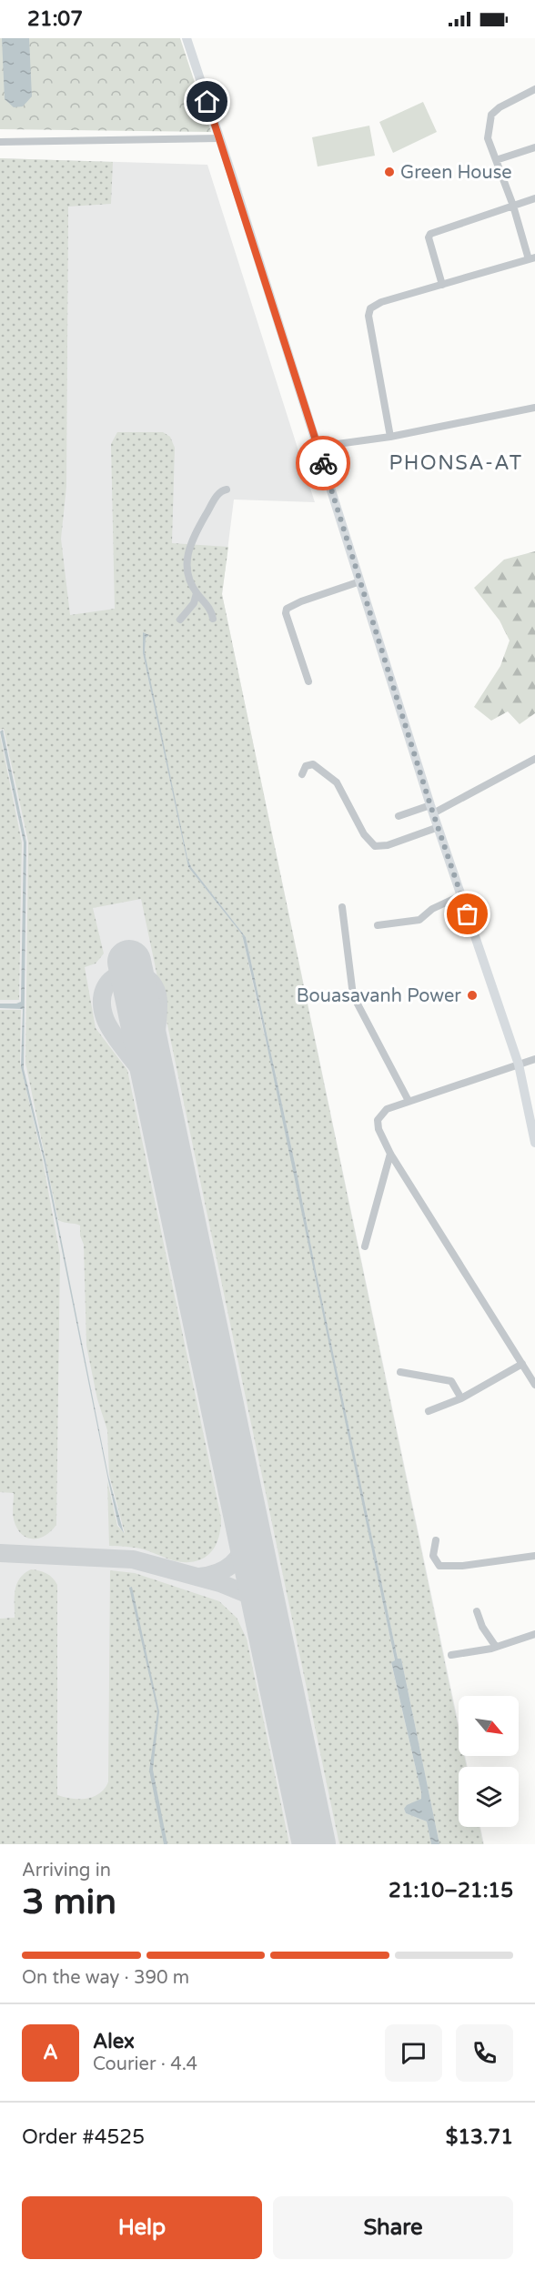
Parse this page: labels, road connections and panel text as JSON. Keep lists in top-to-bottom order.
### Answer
{
  "districts": ["PHONSA-AT"],
  "places": ["Green House", "Bouasavanh Power"],
  "north": "bottom right",
  "page": {
    "status": "21:07",
    "heading": ["3 min", "Arriving in", "21:10–21:15"],
    "panel": [
      "Alex",
      "Courier · 4.4",
      "Order #4525",
      "$13.71"
    ],
    "bar": "On the way · 390 m",
    "round": "A",
    "buttons": ["Help", "Share"]
  }
}
